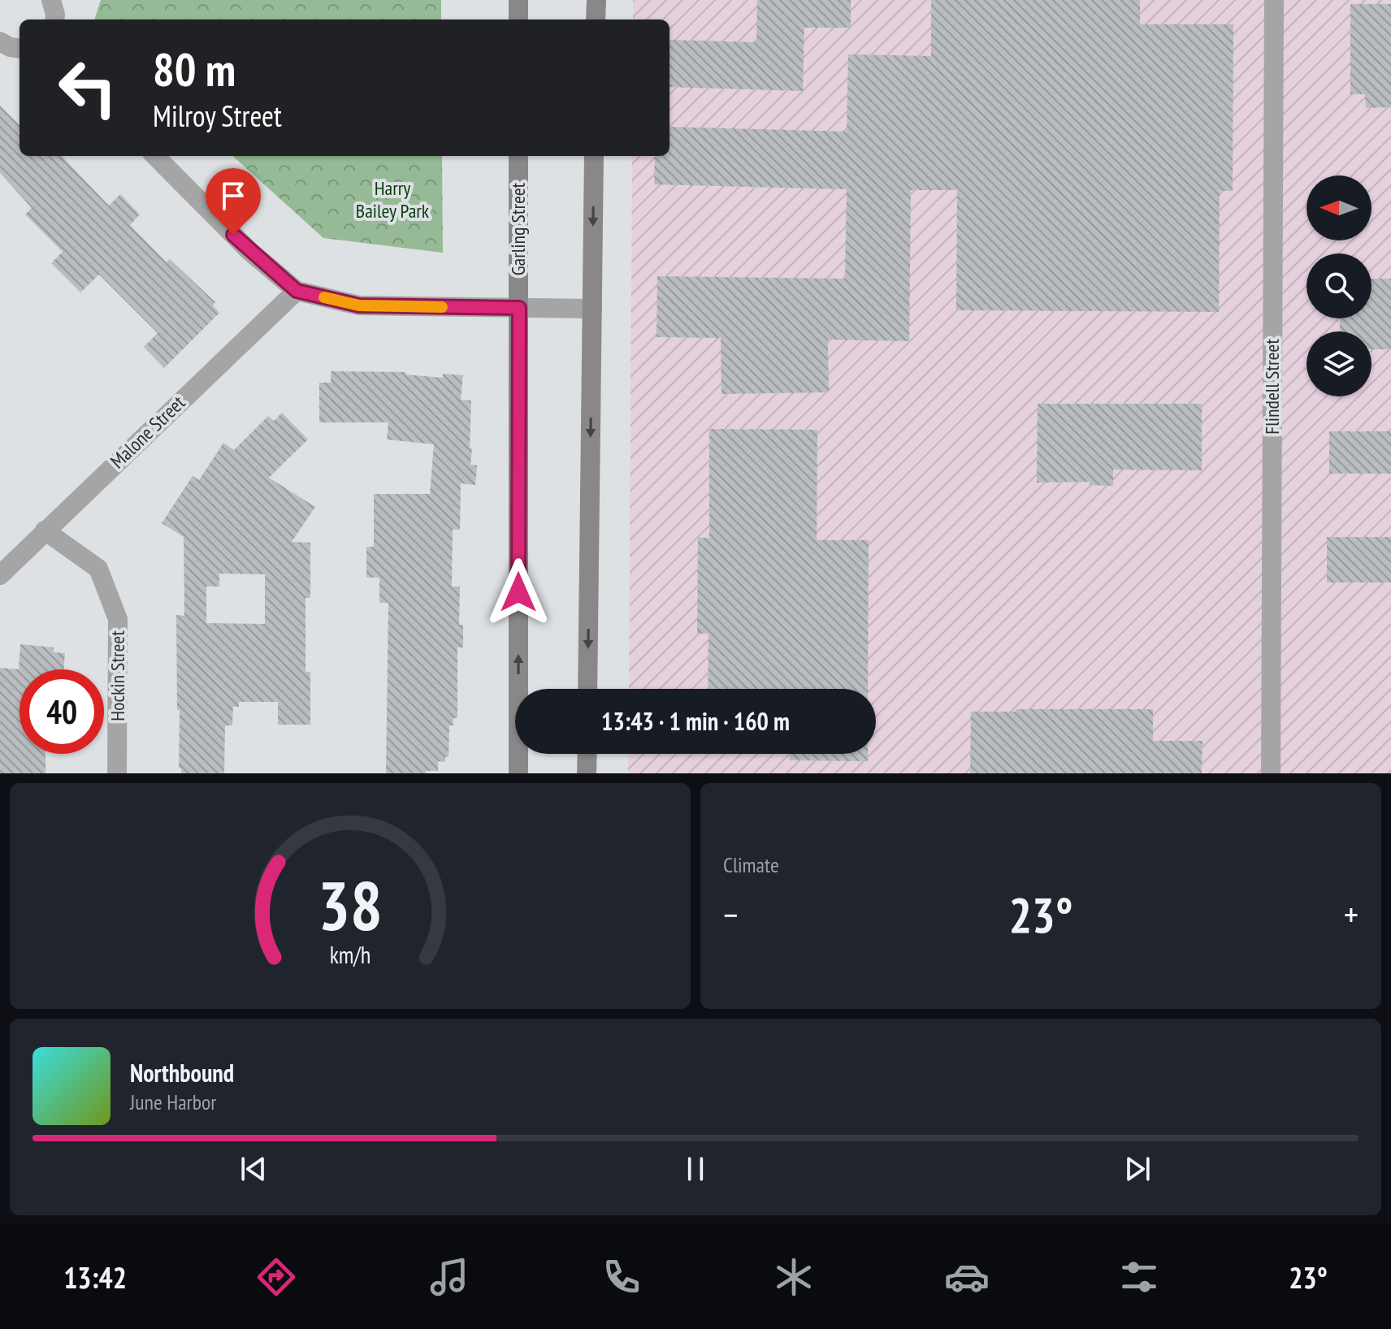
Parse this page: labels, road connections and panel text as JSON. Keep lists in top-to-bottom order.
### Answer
{
  "streets": {
    "street": [
      "Garling Street",
      "Flindell Street",
      "Malone Street",
      "Hockin Street"
    ]
  },
  "crossings": [
    ["Malone Street", "Hockin Street"]
  ],
  "parks": ["Harry Bailey Park"],
  "north": "left",
  "page": {
    "turn": ["80 m", "Milroy Street"],
    "limit": "40",
    "trip": "13:43 · 1 min · 160 m",
    "tile": "Climate",
    "heat": ["−", "23°", "+"],
    "song": ["Northbound", "June Harbor"],
    "tabs": ["13:42", "23°"],
    "gauge": ["38", "km/h"]
  }
}
